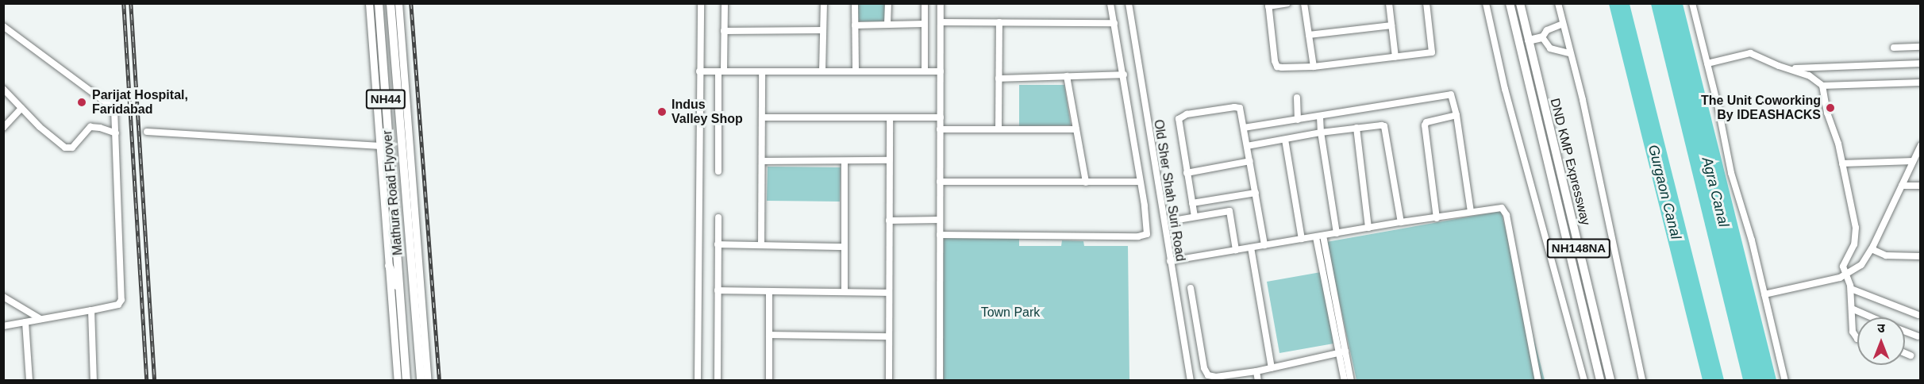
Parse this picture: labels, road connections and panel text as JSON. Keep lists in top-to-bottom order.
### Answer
{
  "streets": {
    "highway": [
      "NH44",
      "DND KMP Expressway",
      "Mathura Road Flyover",
      "NH148NA"
    ],
    "street": ["Old Sher Shah Suri Road"]
  },
  "crossings": [
    ["NH44", "Mathura Road Flyover"]
  ],
  "water": ["Gurgaon Canal", "Agra Canal"],
  "parks": ["Town Park"],
  "places": ["Parijat Hospital, Faridabad", "The Unit Coworking By IDEASHACKS", "Indus Valley Shop"],
  "north": "top"
}
